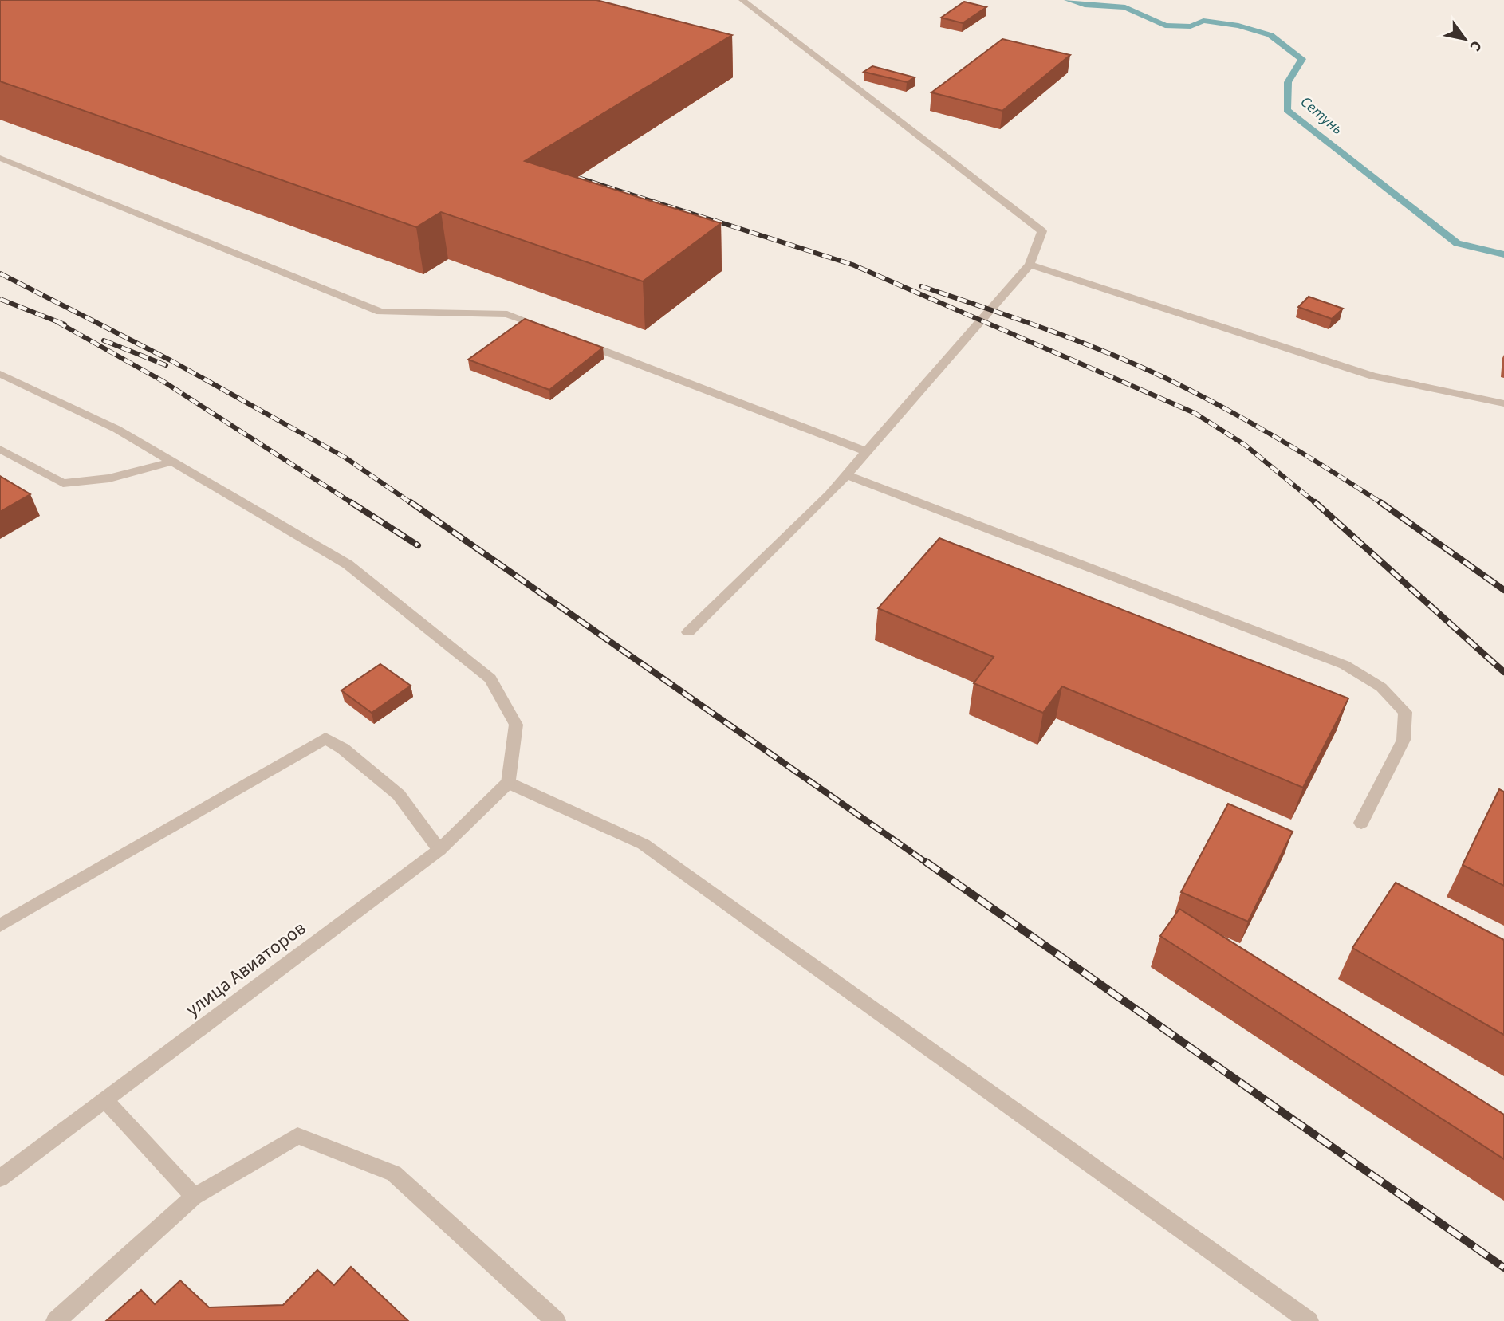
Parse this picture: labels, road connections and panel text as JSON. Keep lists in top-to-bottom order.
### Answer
{
  "streets": {
    "street": ["улица Авиаторов"]
  },
  "water": ["Сетунь"],
  "north": "bottom right"
}
